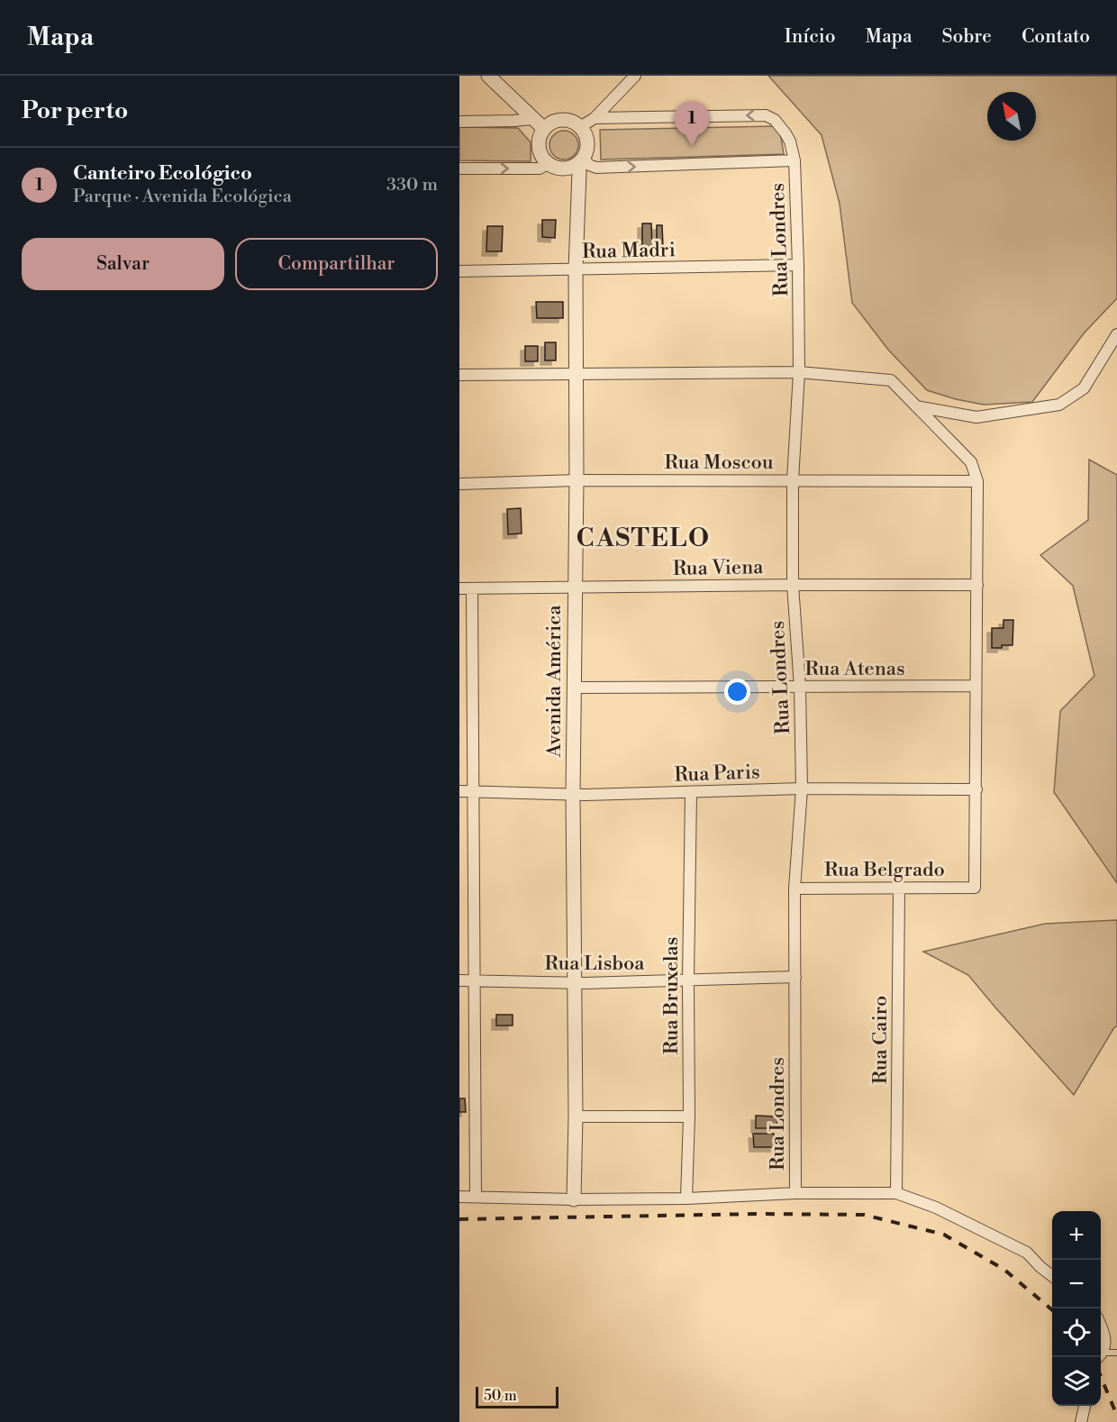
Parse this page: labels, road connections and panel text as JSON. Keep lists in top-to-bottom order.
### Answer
{
  "streets": {
    "street": [
      "Rua Londres",
      "Rua Madri",
      "Rua Moscou",
      "Rua Viena",
      "Rua Atenas",
      "Avenida América",
      "Rua Paris",
      "Rua Belgrado",
      "Rua Lisboa",
      "Rua Bruxelas",
      "Rua Cairo"
    ]
  },
  "crossings": [
    ["Rua Londres", "Rua Madri"],
    ["Rua Londres", "Rua Moscou"],
    ["Rua Londres", "Rua Viena"],
    ["Rua Londres", "Rua Atenas"],
    ["Rua Londres", "Rua Paris"],
    ["Rua Londres", "Rua Belgrado"],
    ["Rua Londres", "Rua Lisboa"],
    ["Rua Madri", "Avenida América"],
    ["Rua Moscou", "Avenida América"],
    ["Rua Viena", "Avenida América"],
    ["Rua Atenas", "Avenida América"],
    ["Avenida América", "Rua Paris"],
    ["Avenida América", "Rua Lisboa"],
    ["Rua Paris", "Rua Belgrado"],
    ["Rua Paris", "Rua Bruxelas"],
    ["Rua Belgrado", "Rua Cairo"],
    ["Rua Lisboa", "Rua Bruxelas"]
  ],
  "districts": ["CASTELO"],
  "scale_bar": "50 m",
  "north": "top left",
  "page": {
    "header": "Mapa",
    "nav": [
      "Início",
      "Mapa",
      "Sobre",
      "Contato"
    ],
    "heading": "Por perto",
    "pins": "1",
    "list": [
      {
        "mark": "1",
        "name": "Canteiro Ecológico",
        "note": "Parque · Avenida Ecológica",
        "value": "330 m"
      }
    ],
    "buttons": ["Salvar", "Compartilhar"],
    "map_buttons": ["+", "−"],
    "scale": "50 m"
  }
}
